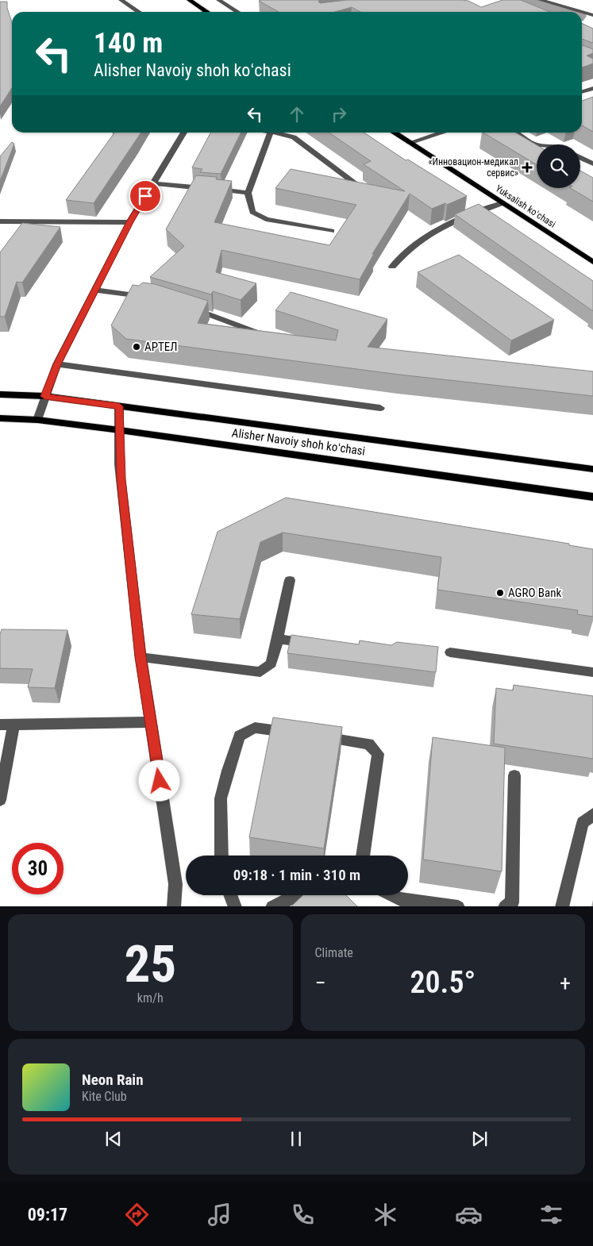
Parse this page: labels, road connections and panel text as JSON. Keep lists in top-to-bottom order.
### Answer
{
  "streets": {
    "main road": ["Yuksalish koʻchasi", "Alisher Navoiy shoh koʻchasi"]
  },
  "places": {
    "health": ["«Инновацион-медикал сервис»"],
    "other": ["АРТЕЛ", "AGRO Bank"]
  },
  "page": {
    "turn": ["140 m", "Alisher Navoiy shoh koʻchasi"],
    "limit": "30",
    "trip": "09:18 · 1 min · 310 m",
    "tile": [
      ["25", "km/h"],
      "Climate"
    ],
    "heat": ["−", "20.5°", "+"],
    "song": ["Neon Rain", "Kite Club"],
    "tabs": "09:17"
  }
}
